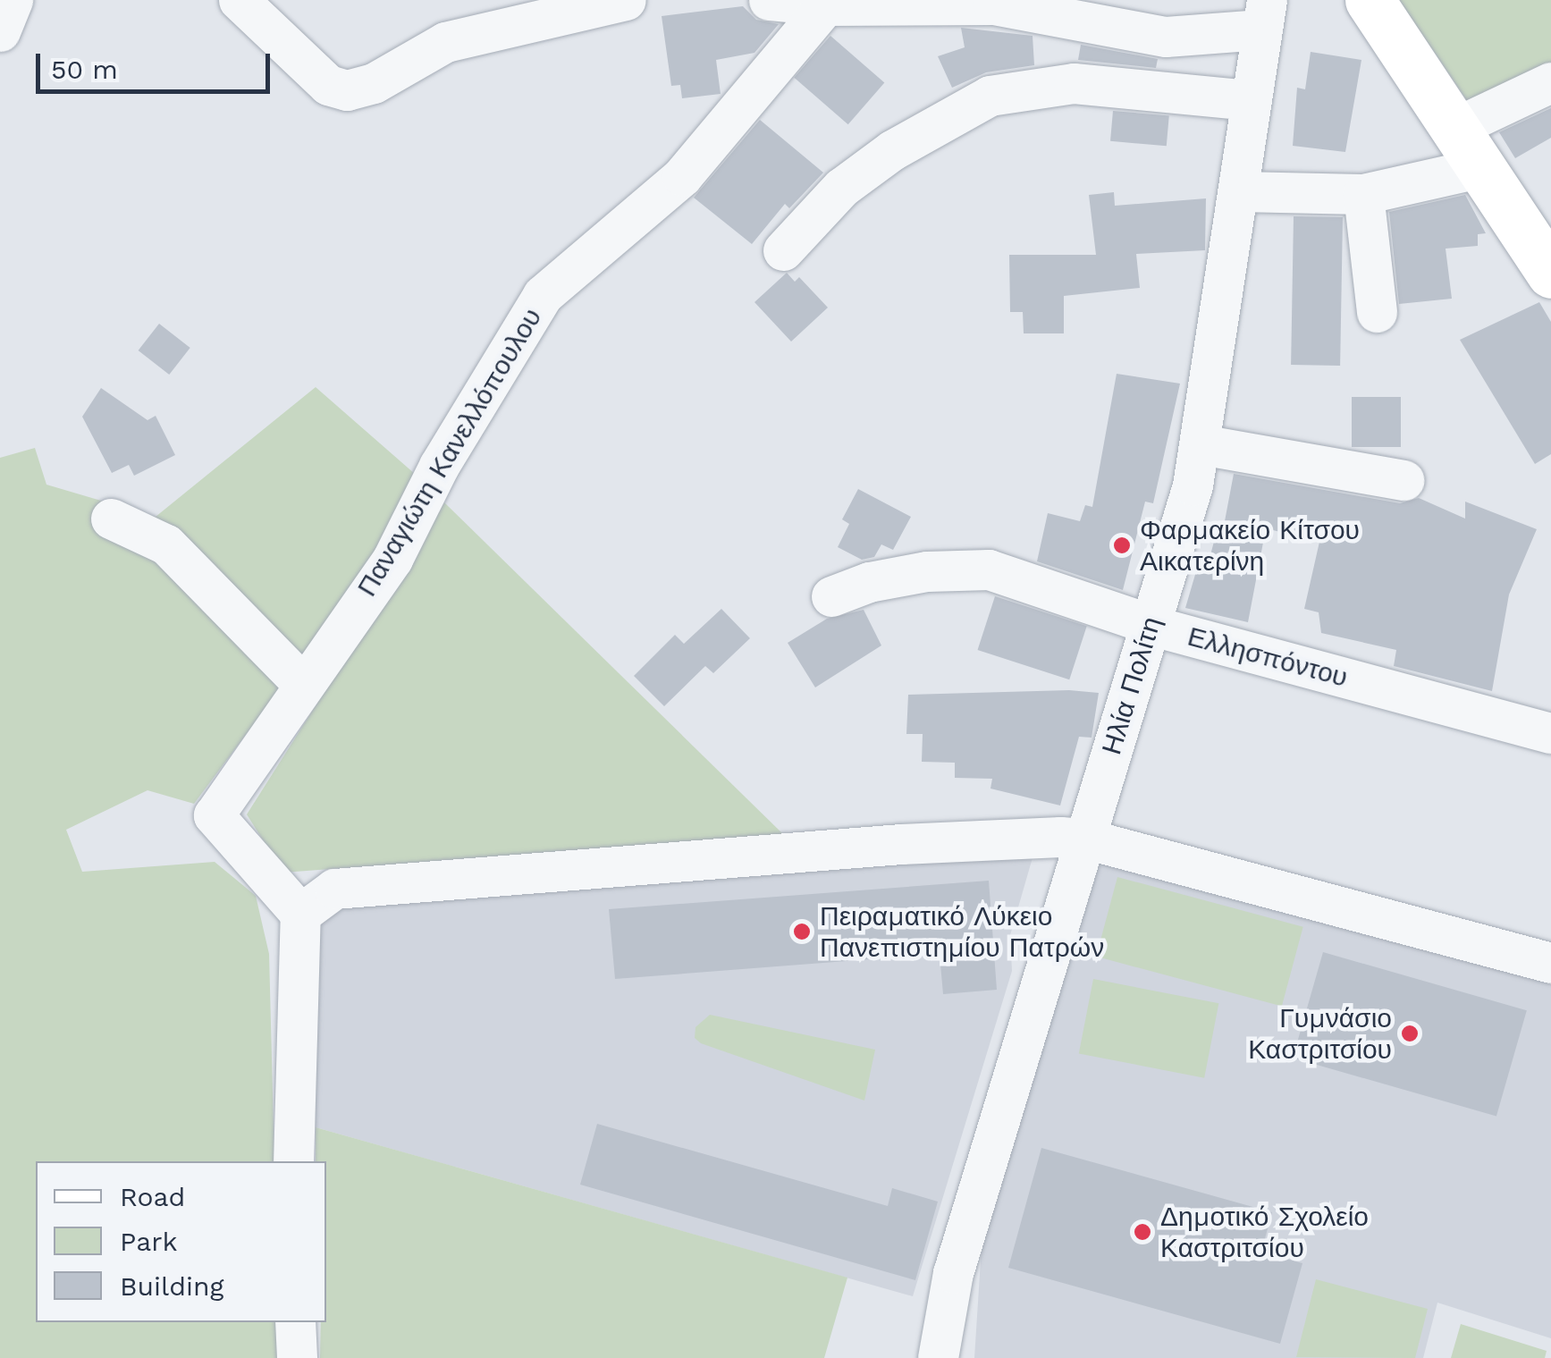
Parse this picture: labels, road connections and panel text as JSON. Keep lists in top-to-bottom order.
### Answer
{
  "streets": {
    "street": ["Παναγιώτη Κανελλόπουλου", "Ελλησπόντου", "Ηλία Πολίτη"]
  },
  "crossings": [
    ["Ελλησπόντου", "Ηλία Πολίτη"]
  ],
  "places": [
    "Φαρμακείο Κίτσου Αικατερίνη",
    "Πειραματικό Λύκειο Πανεπιστημίου Πατρών",
    "Γυμνάσιο Καστριτσίου",
    "Δημοτικό Σχολείο Καστριτσίου"
  ],
  "legend": ["Road", "Park", "Building"],
  "scale_bar": "50 m"
}
